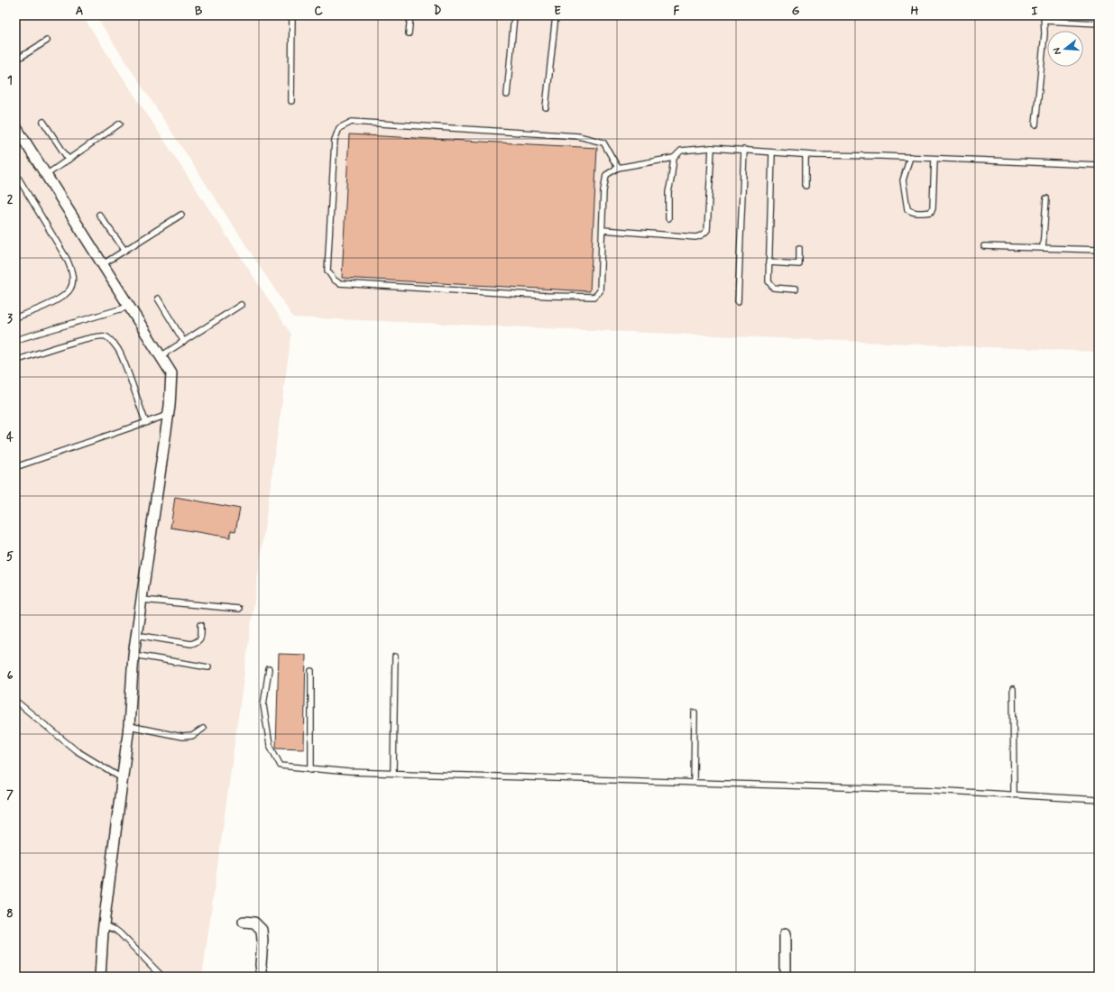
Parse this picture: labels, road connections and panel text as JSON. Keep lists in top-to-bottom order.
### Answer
{
  "north": "left",
  "grid": {
    "columns": [
      "A",
      "B",
      "C",
      "D",
      "E",
      "F",
      "G",
      "H",
      "I"
    ],
    "rows": [
      "1",
      "2",
      "3",
      "4",
      "5",
      "6",
      "7",
      "8"
    ]
  }
}
